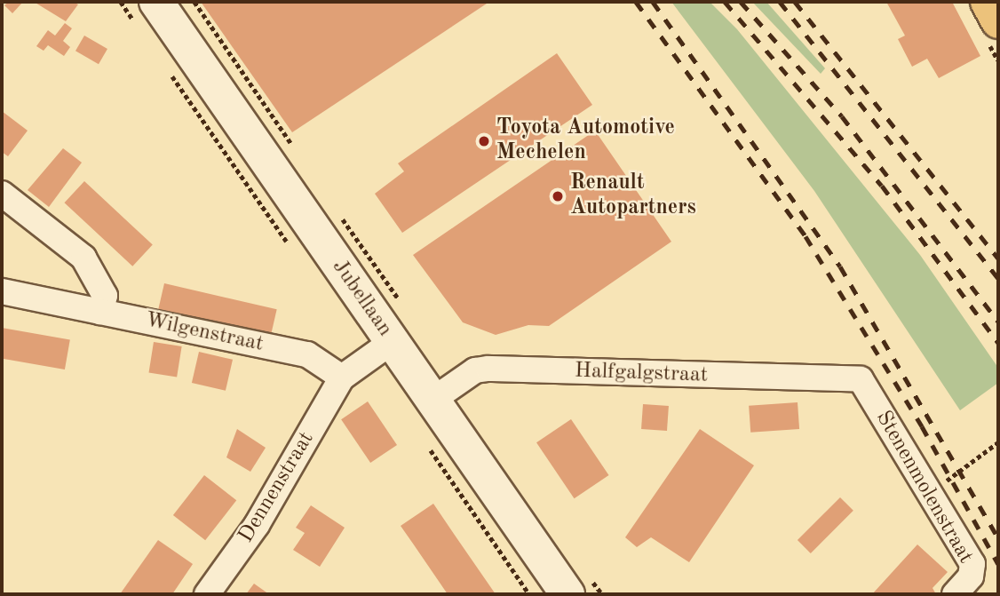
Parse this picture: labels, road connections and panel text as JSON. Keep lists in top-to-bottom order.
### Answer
{
  "streets": {
    "main road": ["Jubellaan"],
    "street": [
      "Wilgenstraat",
      "Halfgalgstraat",
      "Dennenstraat",
      "Stenenmolenstraat"
    ]
  },
  "crossings": [
    ["Jubellaan", "Halfgalgstraat"],
    ["Wilgenstraat", "Dennenstraat"],
    ["Halfgalgstraat", "Stenenmolenstraat"]
  ],
  "places": ["Toyota Automotive Mechelen", "Renault Autopartners"]
}
